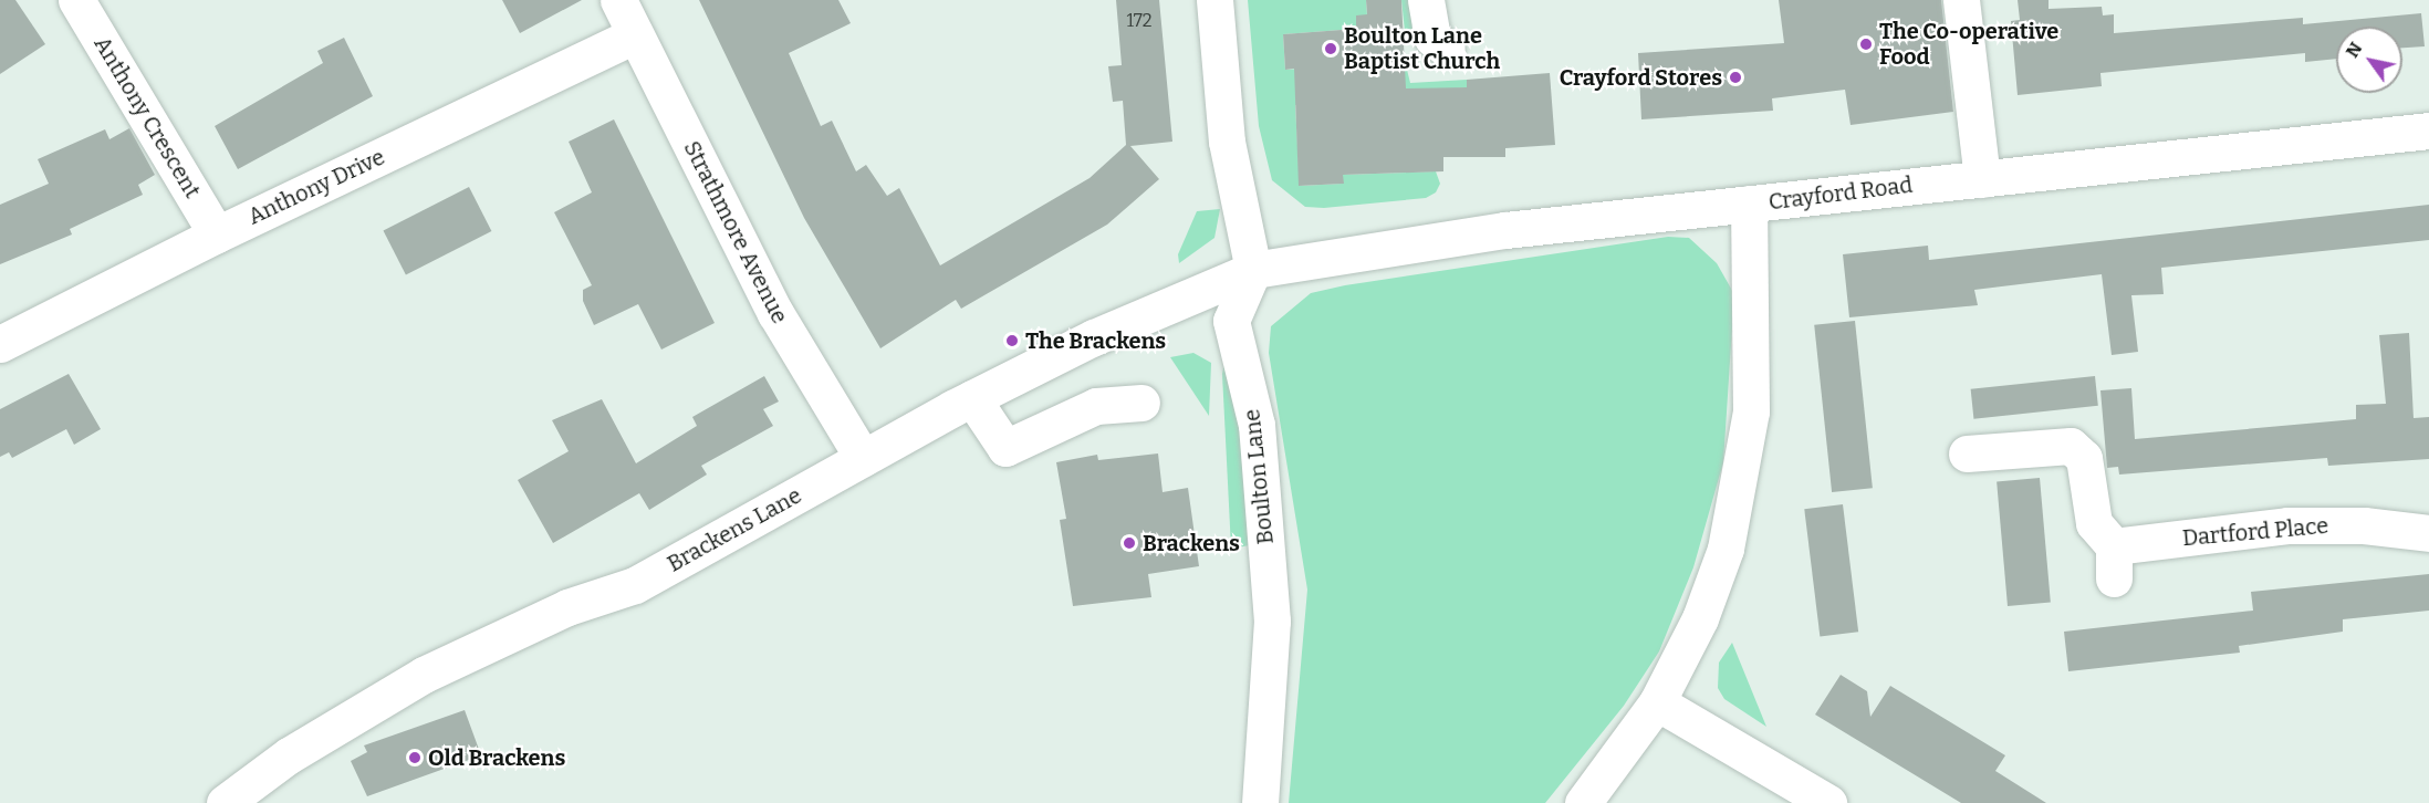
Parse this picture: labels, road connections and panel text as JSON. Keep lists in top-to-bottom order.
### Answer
{
  "streets": {
    "street": [
      "Anthony Crescent",
      "Anthony Drive",
      "Crayford Road",
      "Strathmore Avenue",
      "Boulton Lane",
      "Brackens Lane",
      "Dartford Place"
    ]
  },
  "crossings": [
    ["Anthony Crescent", "Anthony Drive"],
    ["Anthony Drive", "Strathmore Avenue"],
    ["Crayford Road", "Boulton Lane"],
    ["Crayford Road", "Brackens Lane"],
    ["Strathmore Avenue", "Brackens Lane"],
    ["Boulton Lane", "Brackens Lane"]
  ],
  "places": [
    "The Co-operative Food",
    "Boulton Lane Baptist Church",
    "Crayford Stores",
    "The Brackens",
    "Brackens",
    "Old Brackens"
  ],
  "house_numbers": ["172"],
  "north": "top left"
}
